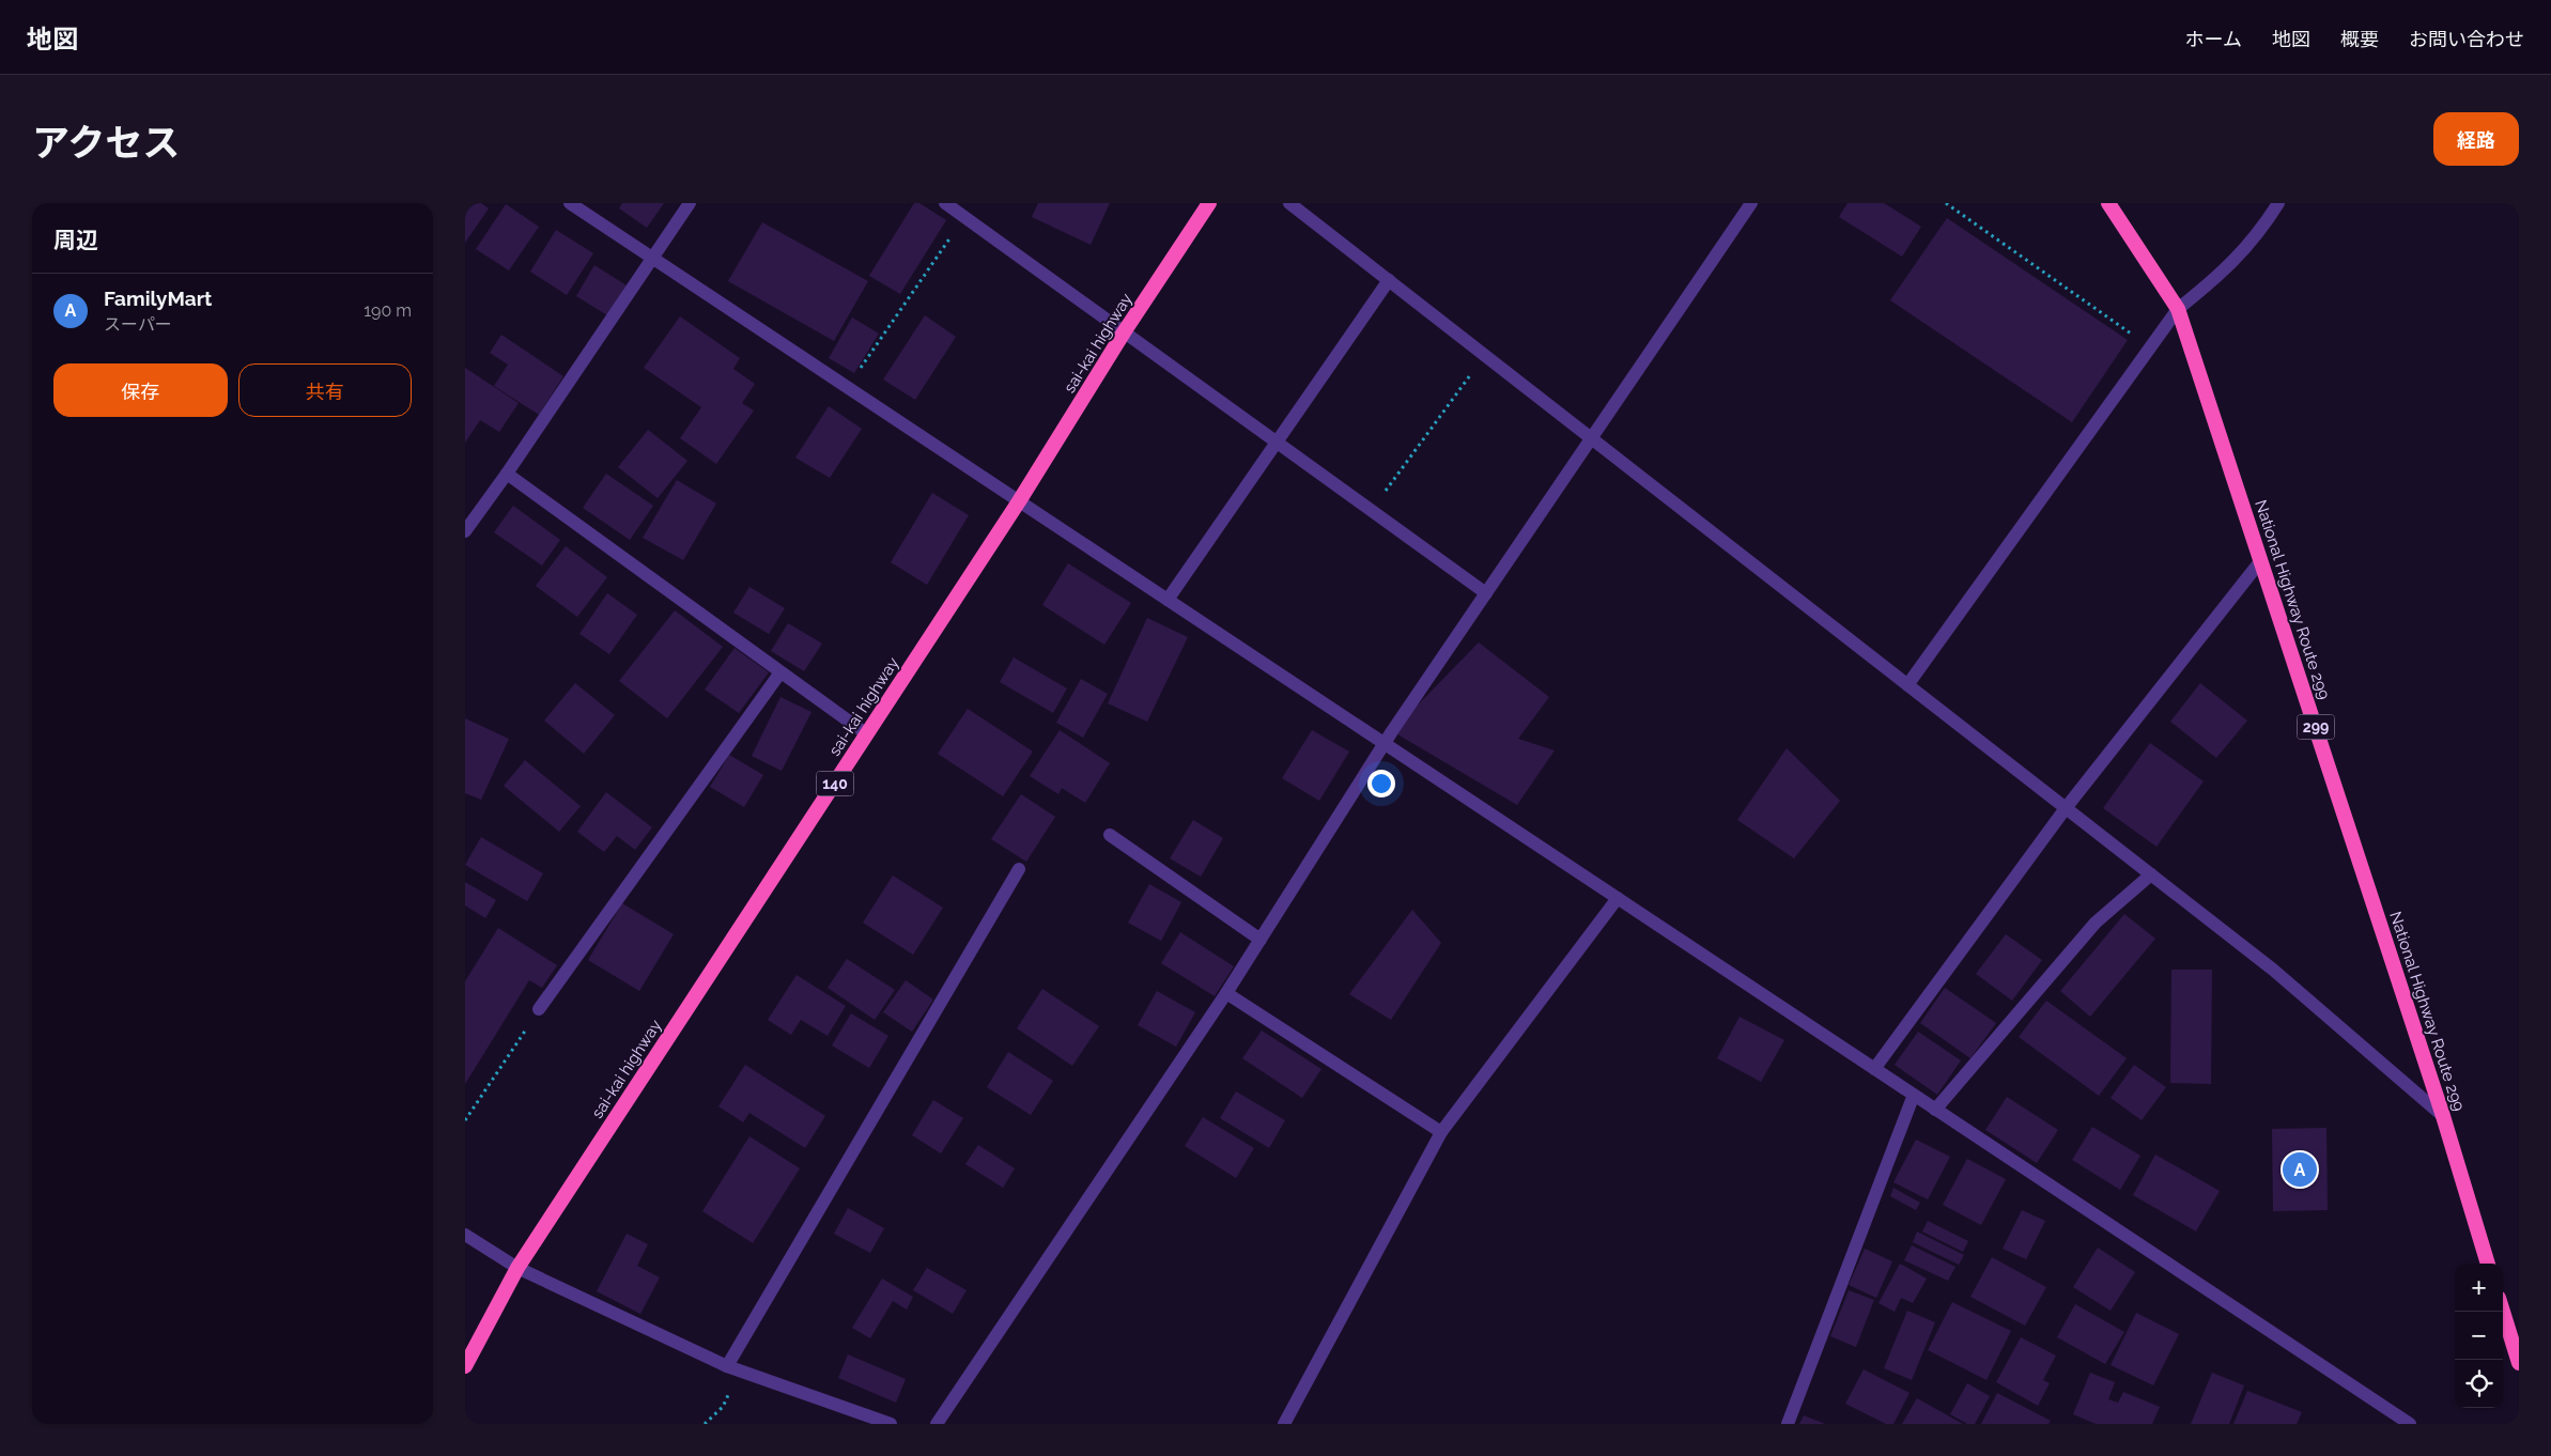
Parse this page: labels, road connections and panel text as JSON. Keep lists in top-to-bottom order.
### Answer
{
  "streets": {
    "highway": [
      "sai-kai highway",
      "National Highway Route 299",
      "299",
      "140"
    ]
  },
  "page": {
    "header": "地図",
    "nav": [
      "ホーム",
      "地図",
      "概要",
      "お問い合わせ"
    ],
    "title": "アクセス",
    "buttons": [
      "経路",
      ["保存", "共有"]
    ],
    "heading": "周辺",
    "list": [
      {
        "mark": "A",
        "name": "FamilyMart",
        "note": "スーパー",
        "value": "190 m"
      }
    ],
    "pins": "A",
    "map_buttons": ["+", "−"]
  }
}
